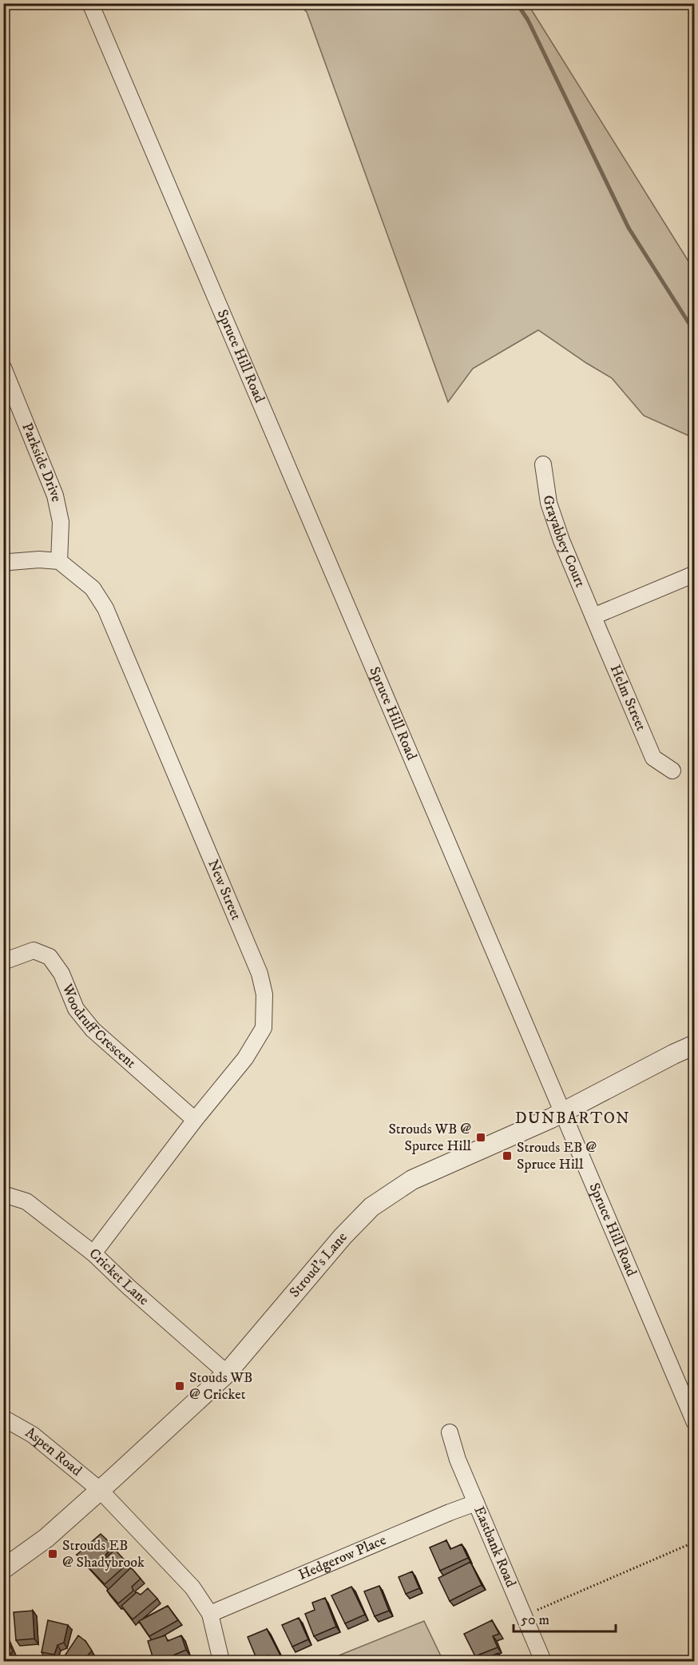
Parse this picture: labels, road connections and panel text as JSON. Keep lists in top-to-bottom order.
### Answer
{
  "streets": {
    "street": [
      "Spruce Hill Road",
      "Parkside Drive",
      "Grayabbey Court",
      "Helm Street",
      "New Street",
      "Woodruff Crescent",
      "Stroud's Lane",
      "Cricket Lane",
      "Aspen Road",
      "Eastbank Road",
      "Hedgerow Place"
    ]
  },
  "crossings": [
    ["Spruce Hill Road", "Stroud's Lane"],
    ["Parkside Drive", "New Street"],
    ["Grayabbey Court", "Helm Street"],
    ["New Street", "Woodruff Crescent"],
    ["New Street", "Cricket Lane"],
    ["Stroud's Lane", "Cricket Lane"],
    ["Stroud's Lane", "Aspen Road"],
    ["Aspen Road", "Hedgerow Place"],
    ["Eastbank Road", "Hedgerow Place"]
  ],
  "districts": ["DUNBARTON"],
  "places": {
    "transit": [
      "Strouds WB @ Spurce Hill",
      "Strouds EB @ Spruce Hill",
      "Stouds WB @ Cricket",
      "Strouds EB @ Shadybrook"
    ]
  },
  "scale_bar": "50 m"
}
